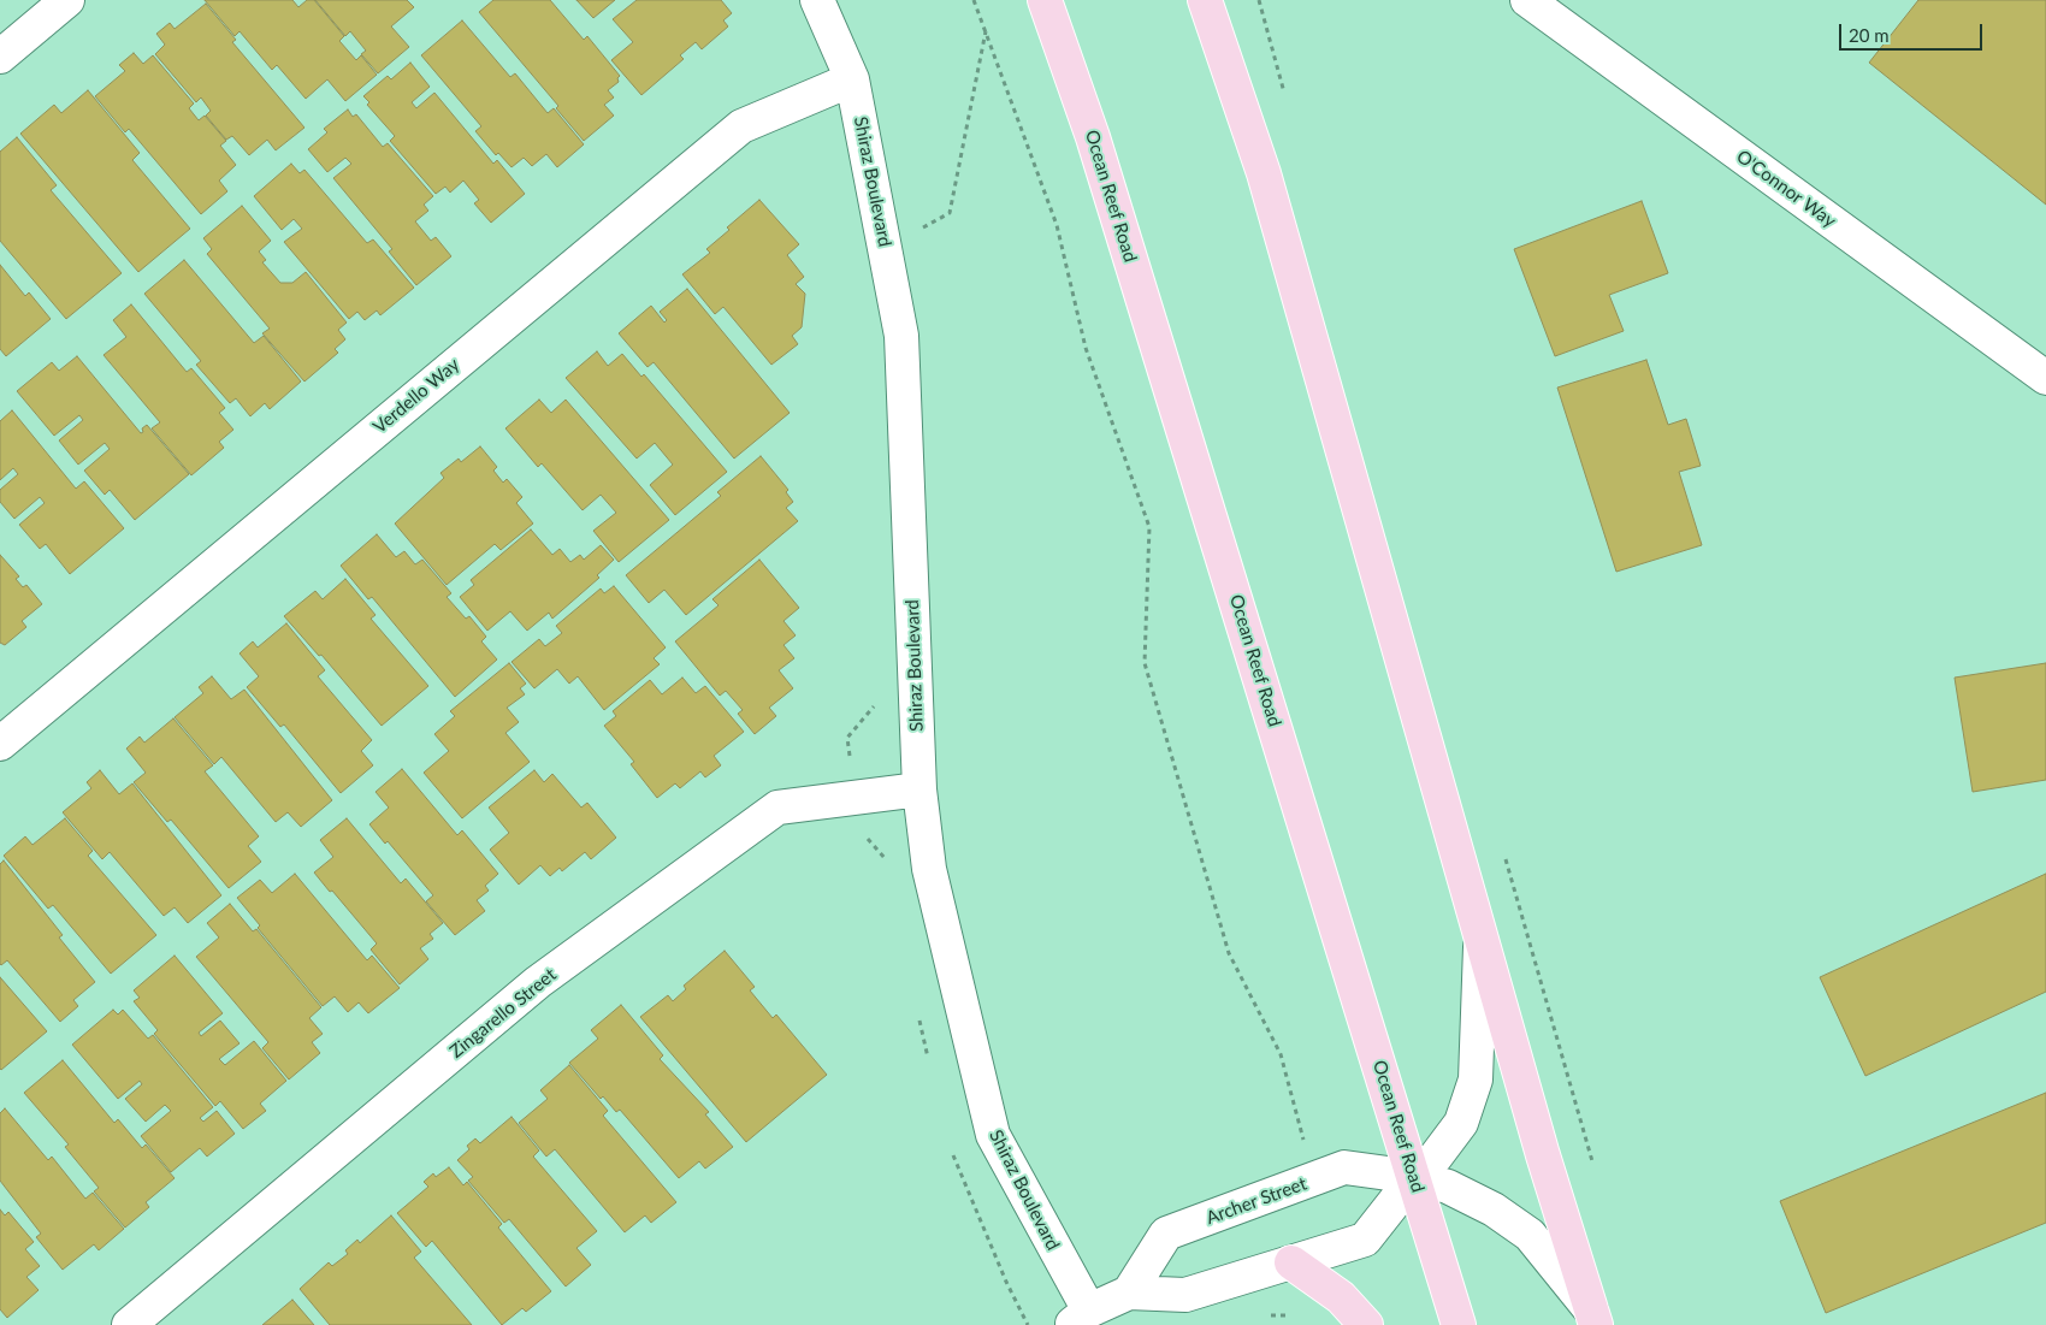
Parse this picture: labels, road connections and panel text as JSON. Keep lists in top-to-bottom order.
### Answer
{
  "streets": {
    "main road": ["Ocean Reef Road"],
    "street": [
      "Shiraz Boulevard",
      "O'Connor Way",
      "Verdello Way",
      "Zingarello Street",
      "Archer Street"
    ]
  },
  "crossings": [
    ["Shiraz Boulevard", "Verdello Way"],
    ["Shiraz Boulevard", "Zingarello Street"],
    ["Ocean Reef Road", "Archer Street"]
  ],
  "scale_bar": "20 m"
}
